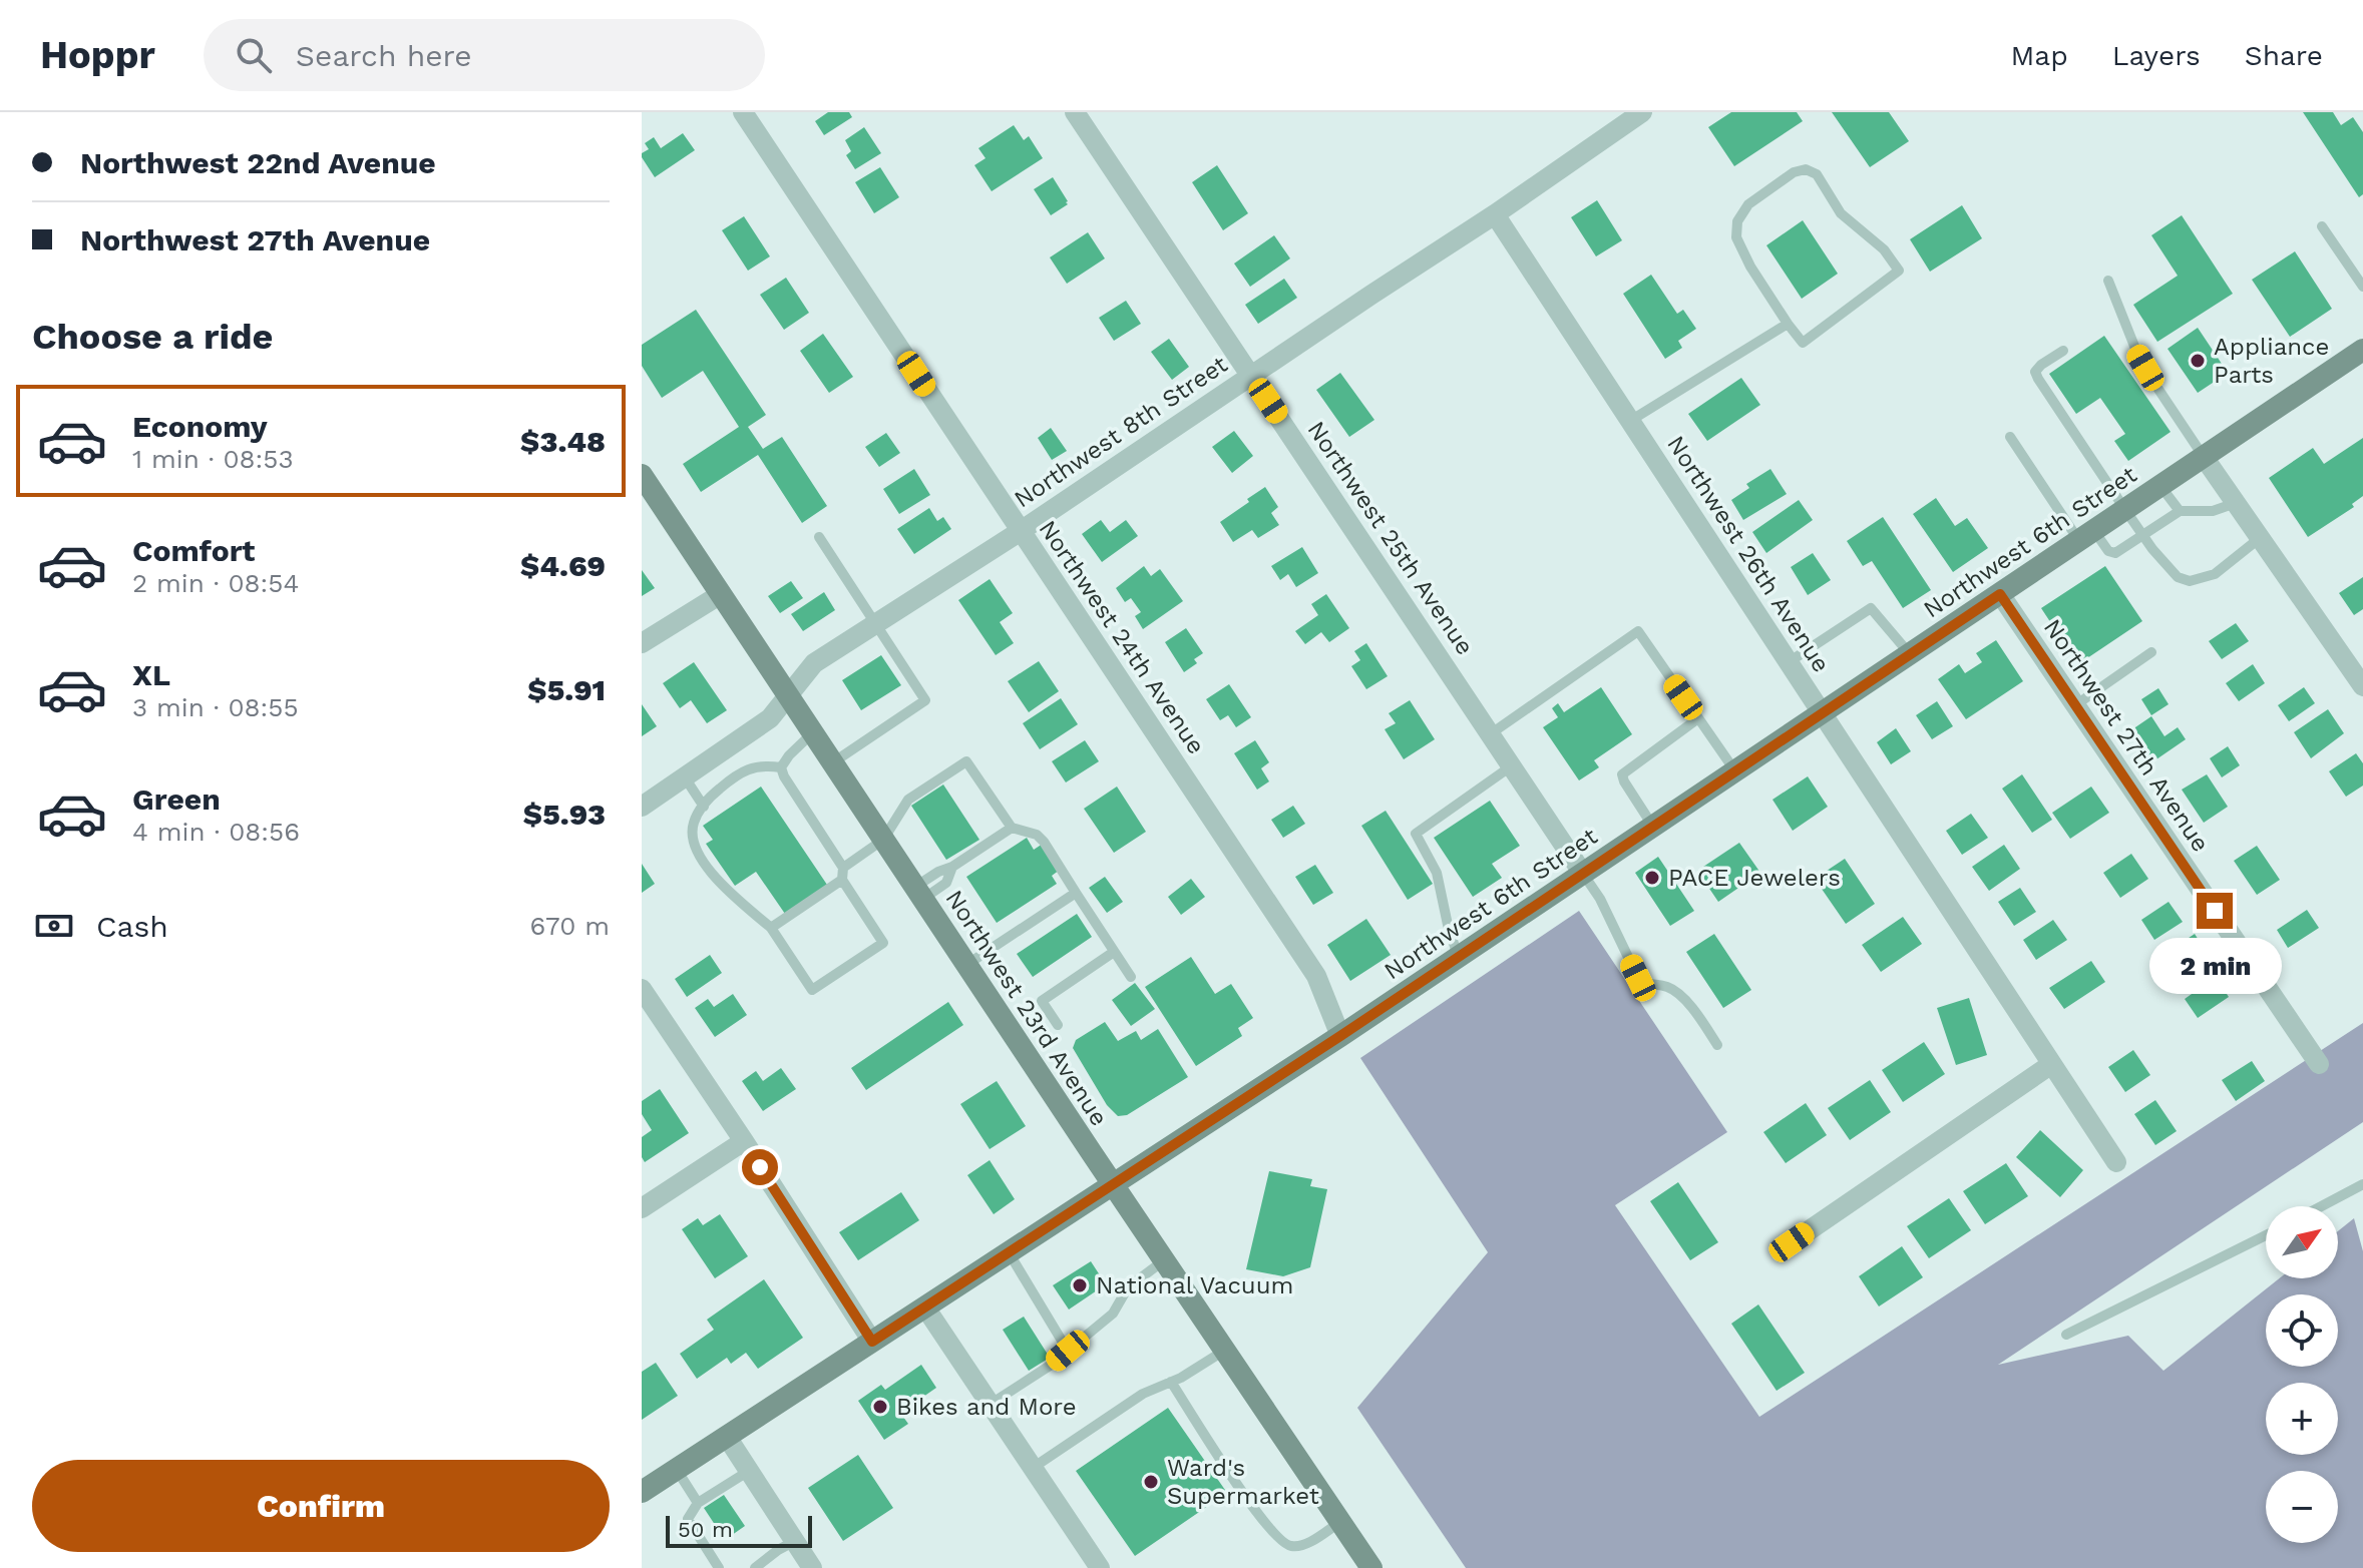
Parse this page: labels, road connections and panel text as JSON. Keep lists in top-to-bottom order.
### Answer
{
  "streets": {
    "main road": ["Northwest 6th Street", "Northwest 23rd Avenue"],
    "street": [
      "Northwest 8th Street",
      "Northwest 25th Avenue",
      "Northwest 26th Avenue",
      "Northwest 24th Avenue",
      "Northwest 27th Avenue"
    ]
  },
  "crossings": [
    ["Northwest 8th Street", "Northwest 25th Avenue"],
    ["Northwest 8th Street", "Northwest 26th Avenue"],
    ["Northwest 8th Street", "Northwest 24th Avenue"],
    ["Northwest 8th Street", "Northwest 23rd Avenue"],
    ["Northwest 25th Avenue", "Northwest 6th Street"],
    ["Northwest 6th Street", "Northwest 26th Avenue"],
    ["Northwest 6th Street", "Northwest 24th Avenue"],
    ["Northwest 6th Street", "Northwest 27th Avenue"],
    ["Northwest 6th Street", "Northwest 23rd Avenue"]
  ],
  "places": [
    "Appliance Parts",
    "PACE Jewelers",
    "National Vacuum",
    "Bikes and More",
    "Ward's Supermarket"
  ],
  "scale_bar": "50 m",
  "north": "top right",
  "page": {
    "header": "Hoppr",
    "search": "Search here",
    "nav": ["Map", "Layers", "Share"],
    "banner": ["Northwest 22nd Avenue", "Northwest 27th Avenue"],
    "heading": "Choose a ride",
    "list": [
      {
        "name": "Economy",
        "note": "1 min · 08:53",
        "value": "$3.48"
      },
      {
        "name": "Comfort",
        "note": "2 min · 08:54",
        "value": "$4.69"
      },
      {
        "name": "XL",
        "note": "3 min · 08:55",
        "value": "$5.91"
      },
      {
        "name": "Green",
        "note": "4 min · 08:56",
        "value": "$5.93"
      }
    ],
    "pay": ["Cash", "670 m"],
    "bubble": "2 min",
    "map_buttons": ["+", "−"],
    "buttons": "Confirm",
    "scale": "50 m"
  }
}
